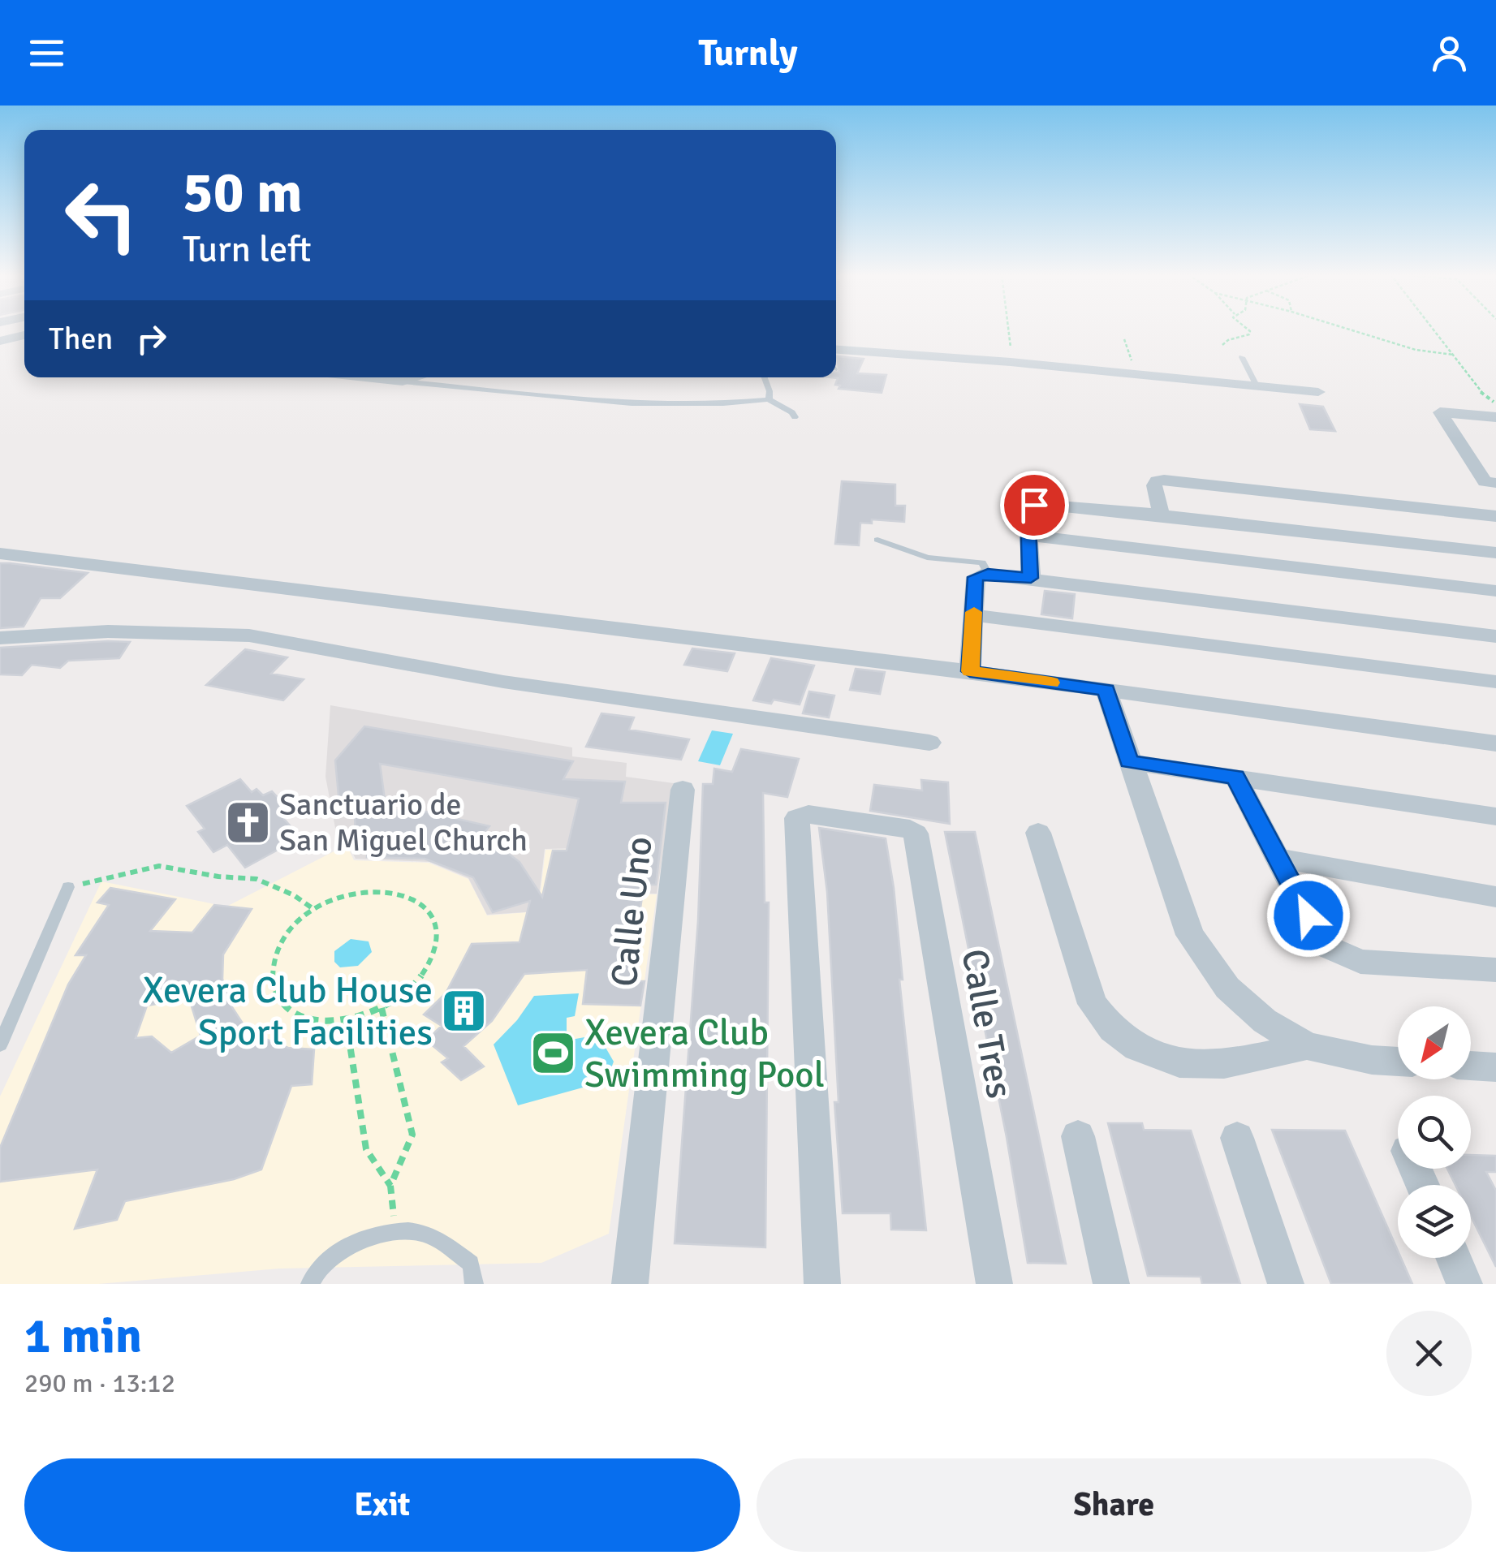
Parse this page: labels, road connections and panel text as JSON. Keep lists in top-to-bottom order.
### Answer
{
  "streets": {
    "street": ["Calle Uno", "Calle Tres"]
  },
  "places": {
    "church": ["Sanctuario de San Miguel Church"],
    "building": ["Xevera Club House Sport Facilities"],
    "sports": ["Xevera Club Swimming Pool"]
  },
  "north": "bottom left",
  "page": {
    "header": "Turnly",
    "turn": ["50 m", "Turn left"],
    "then": "Then",
    "heading": ["1 min", "290 m · 13:12"],
    "buttons": ["Exit", "Share"]
  }
}
